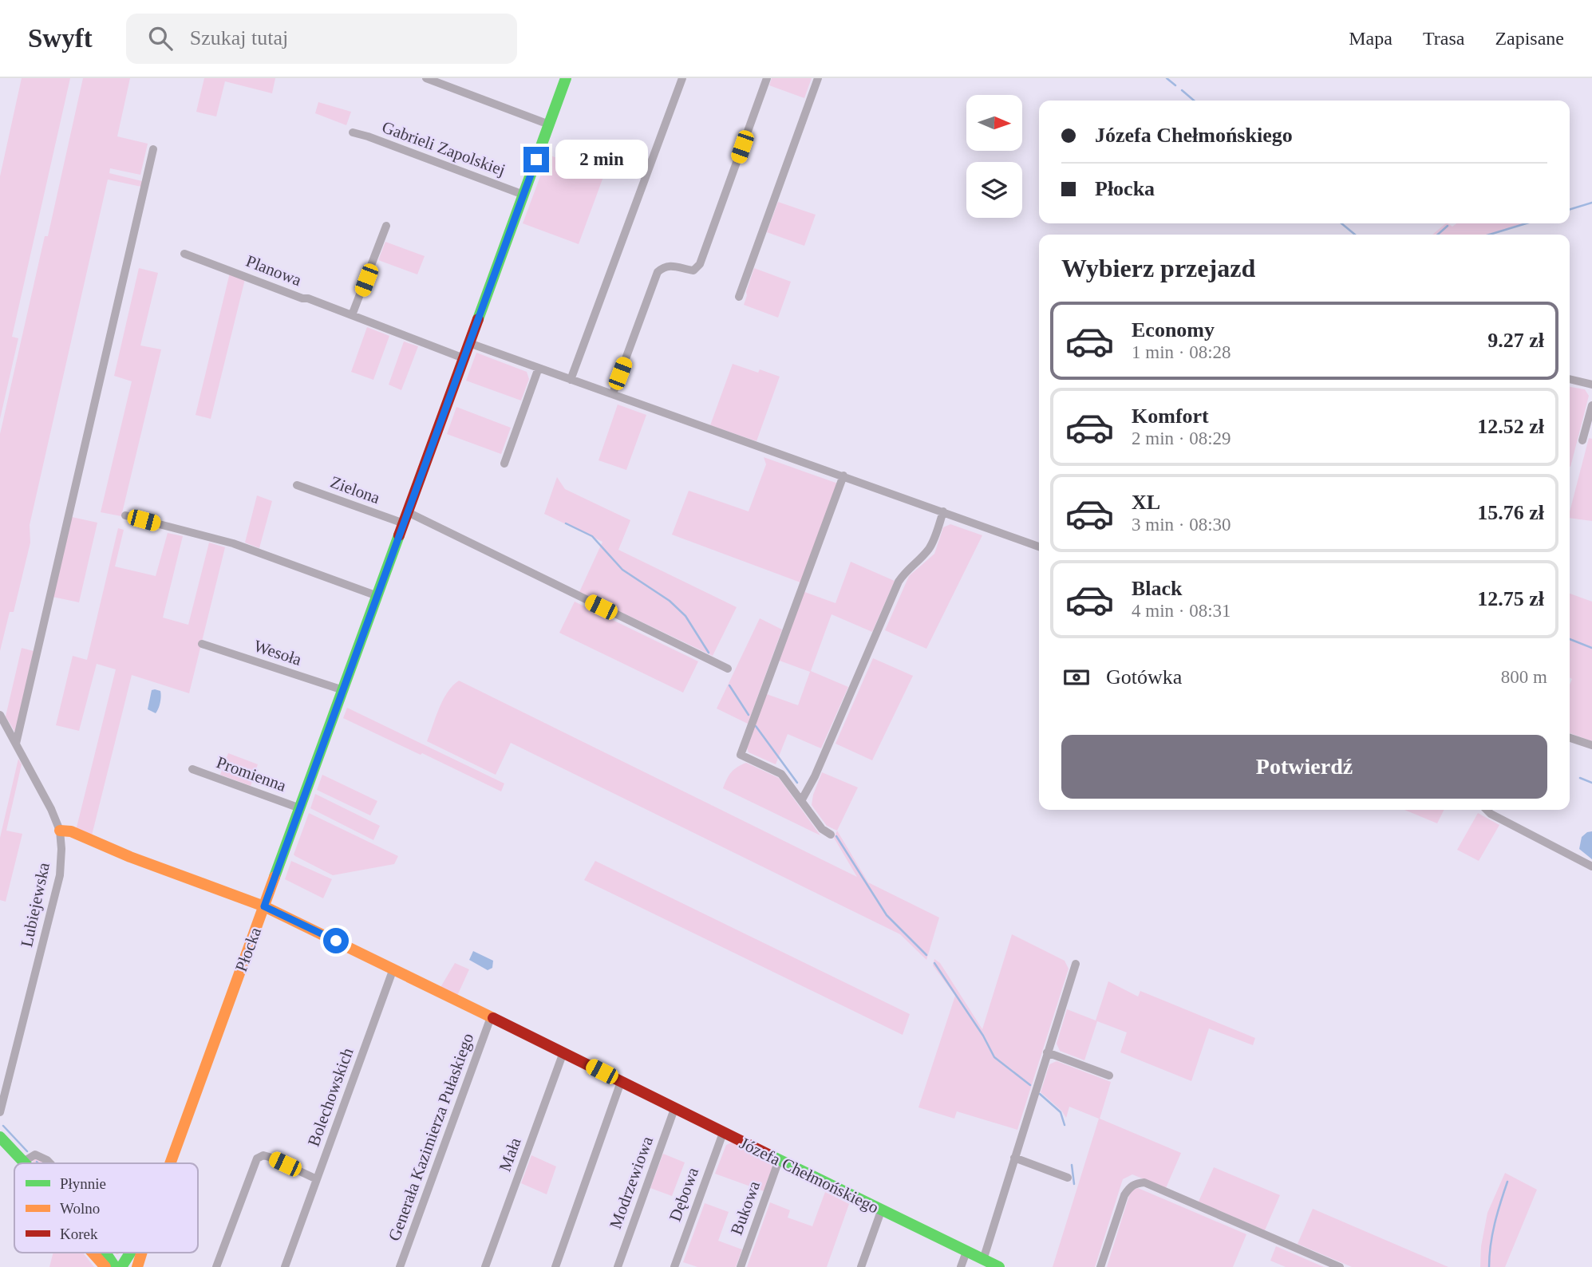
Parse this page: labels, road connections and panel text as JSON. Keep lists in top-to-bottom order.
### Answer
{
  "streets": {
    "street": [
      "Gabrieli Zapolskiej",
      "Planowa",
      "Zielona",
      "Wesoła",
      "Promienna",
      "Lubiejewska",
      "Płocka",
      "Bolechowskich",
      "Generała Kazimierza Pułaskiego",
      "Mała",
      "Józefa Chełmońskiego",
      "Modrzewiowa",
      "Dębowa",
      "Bukowa"
    ]
  },
  "crossings": [
    ["Gabrieli Zapolskiej", "Płocka"],
    ["Planowa", "Płocka"],
    ["Zielona", "Płocka"],
    ["Wesoła", "Płocka"],
    ["Promienna", "Płocka"],
    ["Lubiejewska", "Józefa Chełmońskiego"],
    ["Płocka", "Józefa Chełmońskiego"],
    ["Bolechowskich", "Józefa Chełmońskiego"],
    ["Generała Kazimierza Pułaskiego", "Józefa Chełmońskiego"],
    ["Mała", "Józefa Chełmońskiego"],
    ["Józefa Chełmońskiego", "Modrzewiowa"],
    ["Józefa Chełmońskiego", "Dębowa"],
    ["Józefa Chełmońskiego", "Bukowa"]
  ],
  "legend": ["Płynnie", "Wolno", "Korek"],
  "north": "right",
  "page": {
    "header": "Swyft",
    "search": "Szukaj tutaj",
    "nav": ["Mapa", "Trasa", "Zapisane"],
    "banner": ["Józefa Chełmońskiego", "Płocka"],
    "bubble": "2 min",
    "heading": "Wybierz przejazd",
    "list": [
      {
        "name": "Economy",
        "note": "1 min · 08:28",
        "value": "9.27 zł"
      },
      {
        "name": "Komfort",
        "note": "2 min · 08:29",
        "value": "12.52 zł"
      },
      {
        "name": "XL",
        "note": "3 min · 08:30",
        "value": "15.76 zł"
      },
      {
        "name": "Black",
        "note": "4 min · 08:31",
        "value": "12.75 zł"
      }
    ],
    "pay": ["Gotówka", "800 m"],
    "buttons": "Potwierdź"
  }
}
